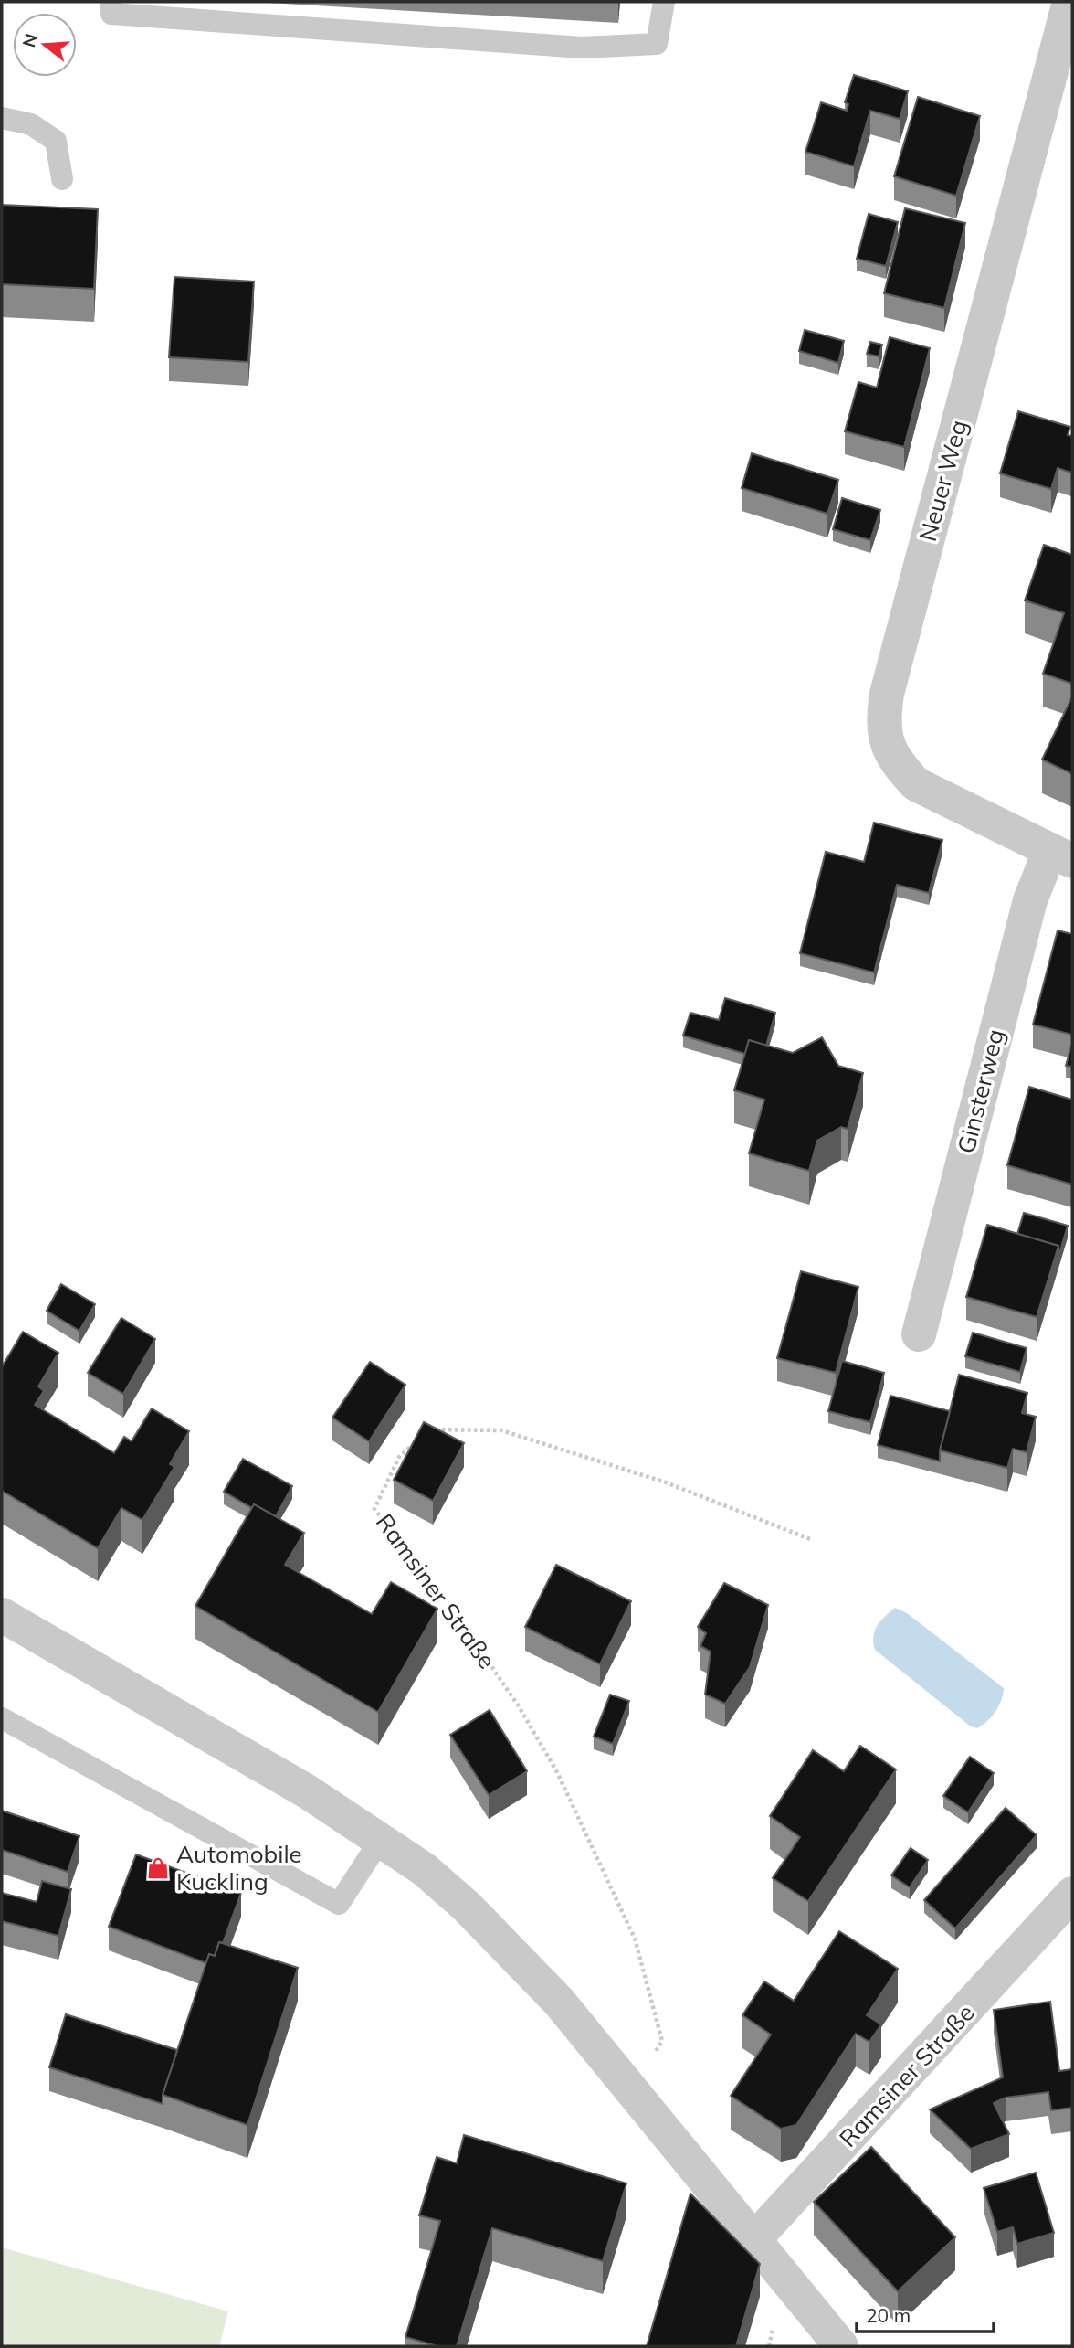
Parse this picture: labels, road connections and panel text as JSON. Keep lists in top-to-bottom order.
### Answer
{
  "streets": {
    "street": ["Neuer Weg", "Ginsterweg", "Ramsiner Straße"]
  },
  "crossings": [
    ["Neuer Weg", "Ginsterweg"]
  ],
  "places": {
    "shop": ["Automobile Kuckling"]
  },
  "scale_bar": "20 m",
  "north": "left"
}
